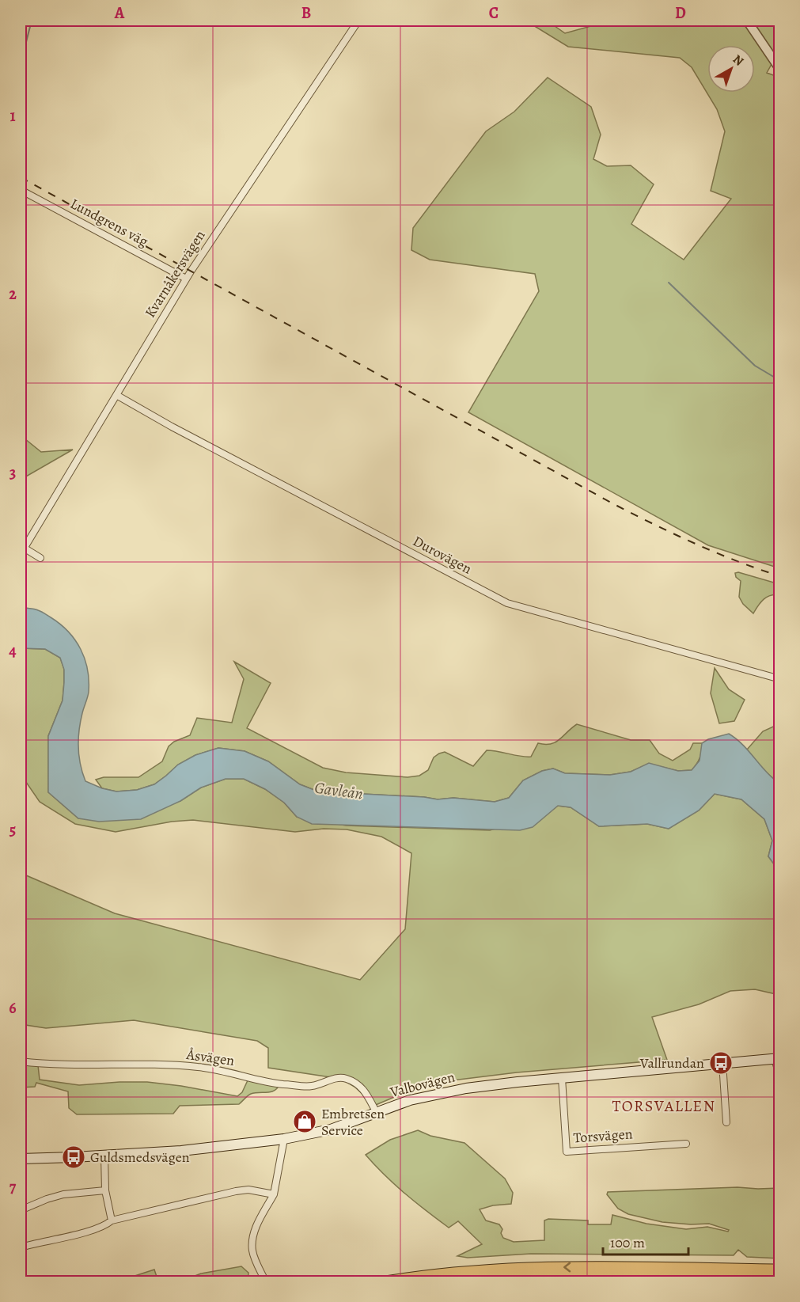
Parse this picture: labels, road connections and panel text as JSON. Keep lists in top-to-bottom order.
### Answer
{
  "streets": {
    "main road": ["Valbovägen"],
    "street": [
      "Lundgrens väg",
      "Kvarnåkersvägen",
      "Durovägen",
      "Åsvägen",
      "Torsvägen"
    ]
  },
  "crossings": [
    ["Lundgrens väg", "Kvarnåkersvägen"],
    ["Kvarnåkersvägen", "Durovägen"],
    ["Åsvägen", "Valbovägen"],
    ["Valbovägen", "Torsvägen"]
  ],
  "districts": ["TORSVALLEN"],
  "water": ["Gavleån"],
  "places": {
    "bus stop": ["Vallrundan", "Guldsmedsvägen"],
    "shop": ["Embretsen Service"]
  },
  "scale_bar": "100 m",
  "north": "top right",
  "grid": {
    "columns": [
      "A",
      "B",
      "C",
      "D"
    ],
    "rows": [
      "1",
      "2",
      "3",
      "4",
      "5",
      "6",
      "7"
    ]
  }
}
